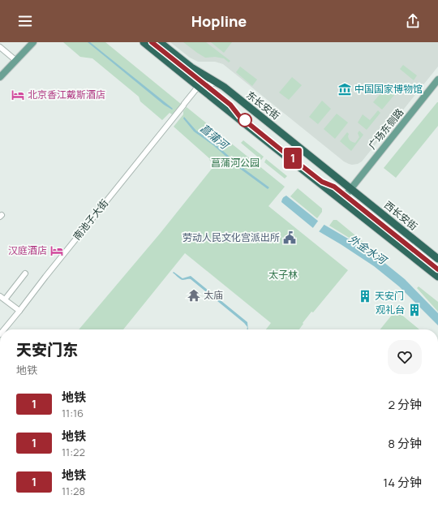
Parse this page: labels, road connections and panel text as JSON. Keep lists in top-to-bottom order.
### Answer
{
  "streets": {
    "highway": ["东长安街", "西长安街"],
    "main road": ["广场东侧路"],
    "street": ["南池子大街"]
  },
  "crossings": [
    ["东长安街", "广场东侧路"],
    ["东长安街", "西长安街"],
    ["广场东侧路", "西长安街"]
  ],
  "water": ["菖蒲河", "外金水河"],
  "parks": ["菖蒲河公园", "太子林"],
  "places": {
    "museum": ["中国国家博物馆"],
    "hotel": ["北京香江戴斯酒店", "汉庭酒店"],
    "public building": ["劳动人民文化宫派出所"],
    "temple": ["太庙"],
    "building": ["天安门", "观礼台"]
  },
  "lines": ["metro line 1"],
  "page": {
    "header": "Hopline",
    "on_map": "1",
    "heading": ["天安门东", "地铁"],
    "list": [
      {
        "mark": "1",
        "name": "地铁",
        "note": "11:16",
        "value": "2 分钟"
      },
      {
        "mark": "1",
        "name": "地铁",
        "note": "11:22",
        "value": "8 分钟"
      },
      {
        "mark": "1",
        "name": "地铁",
        "note": "11:28",
        "value": "14 分钟"
      }
    ]
  }
}
